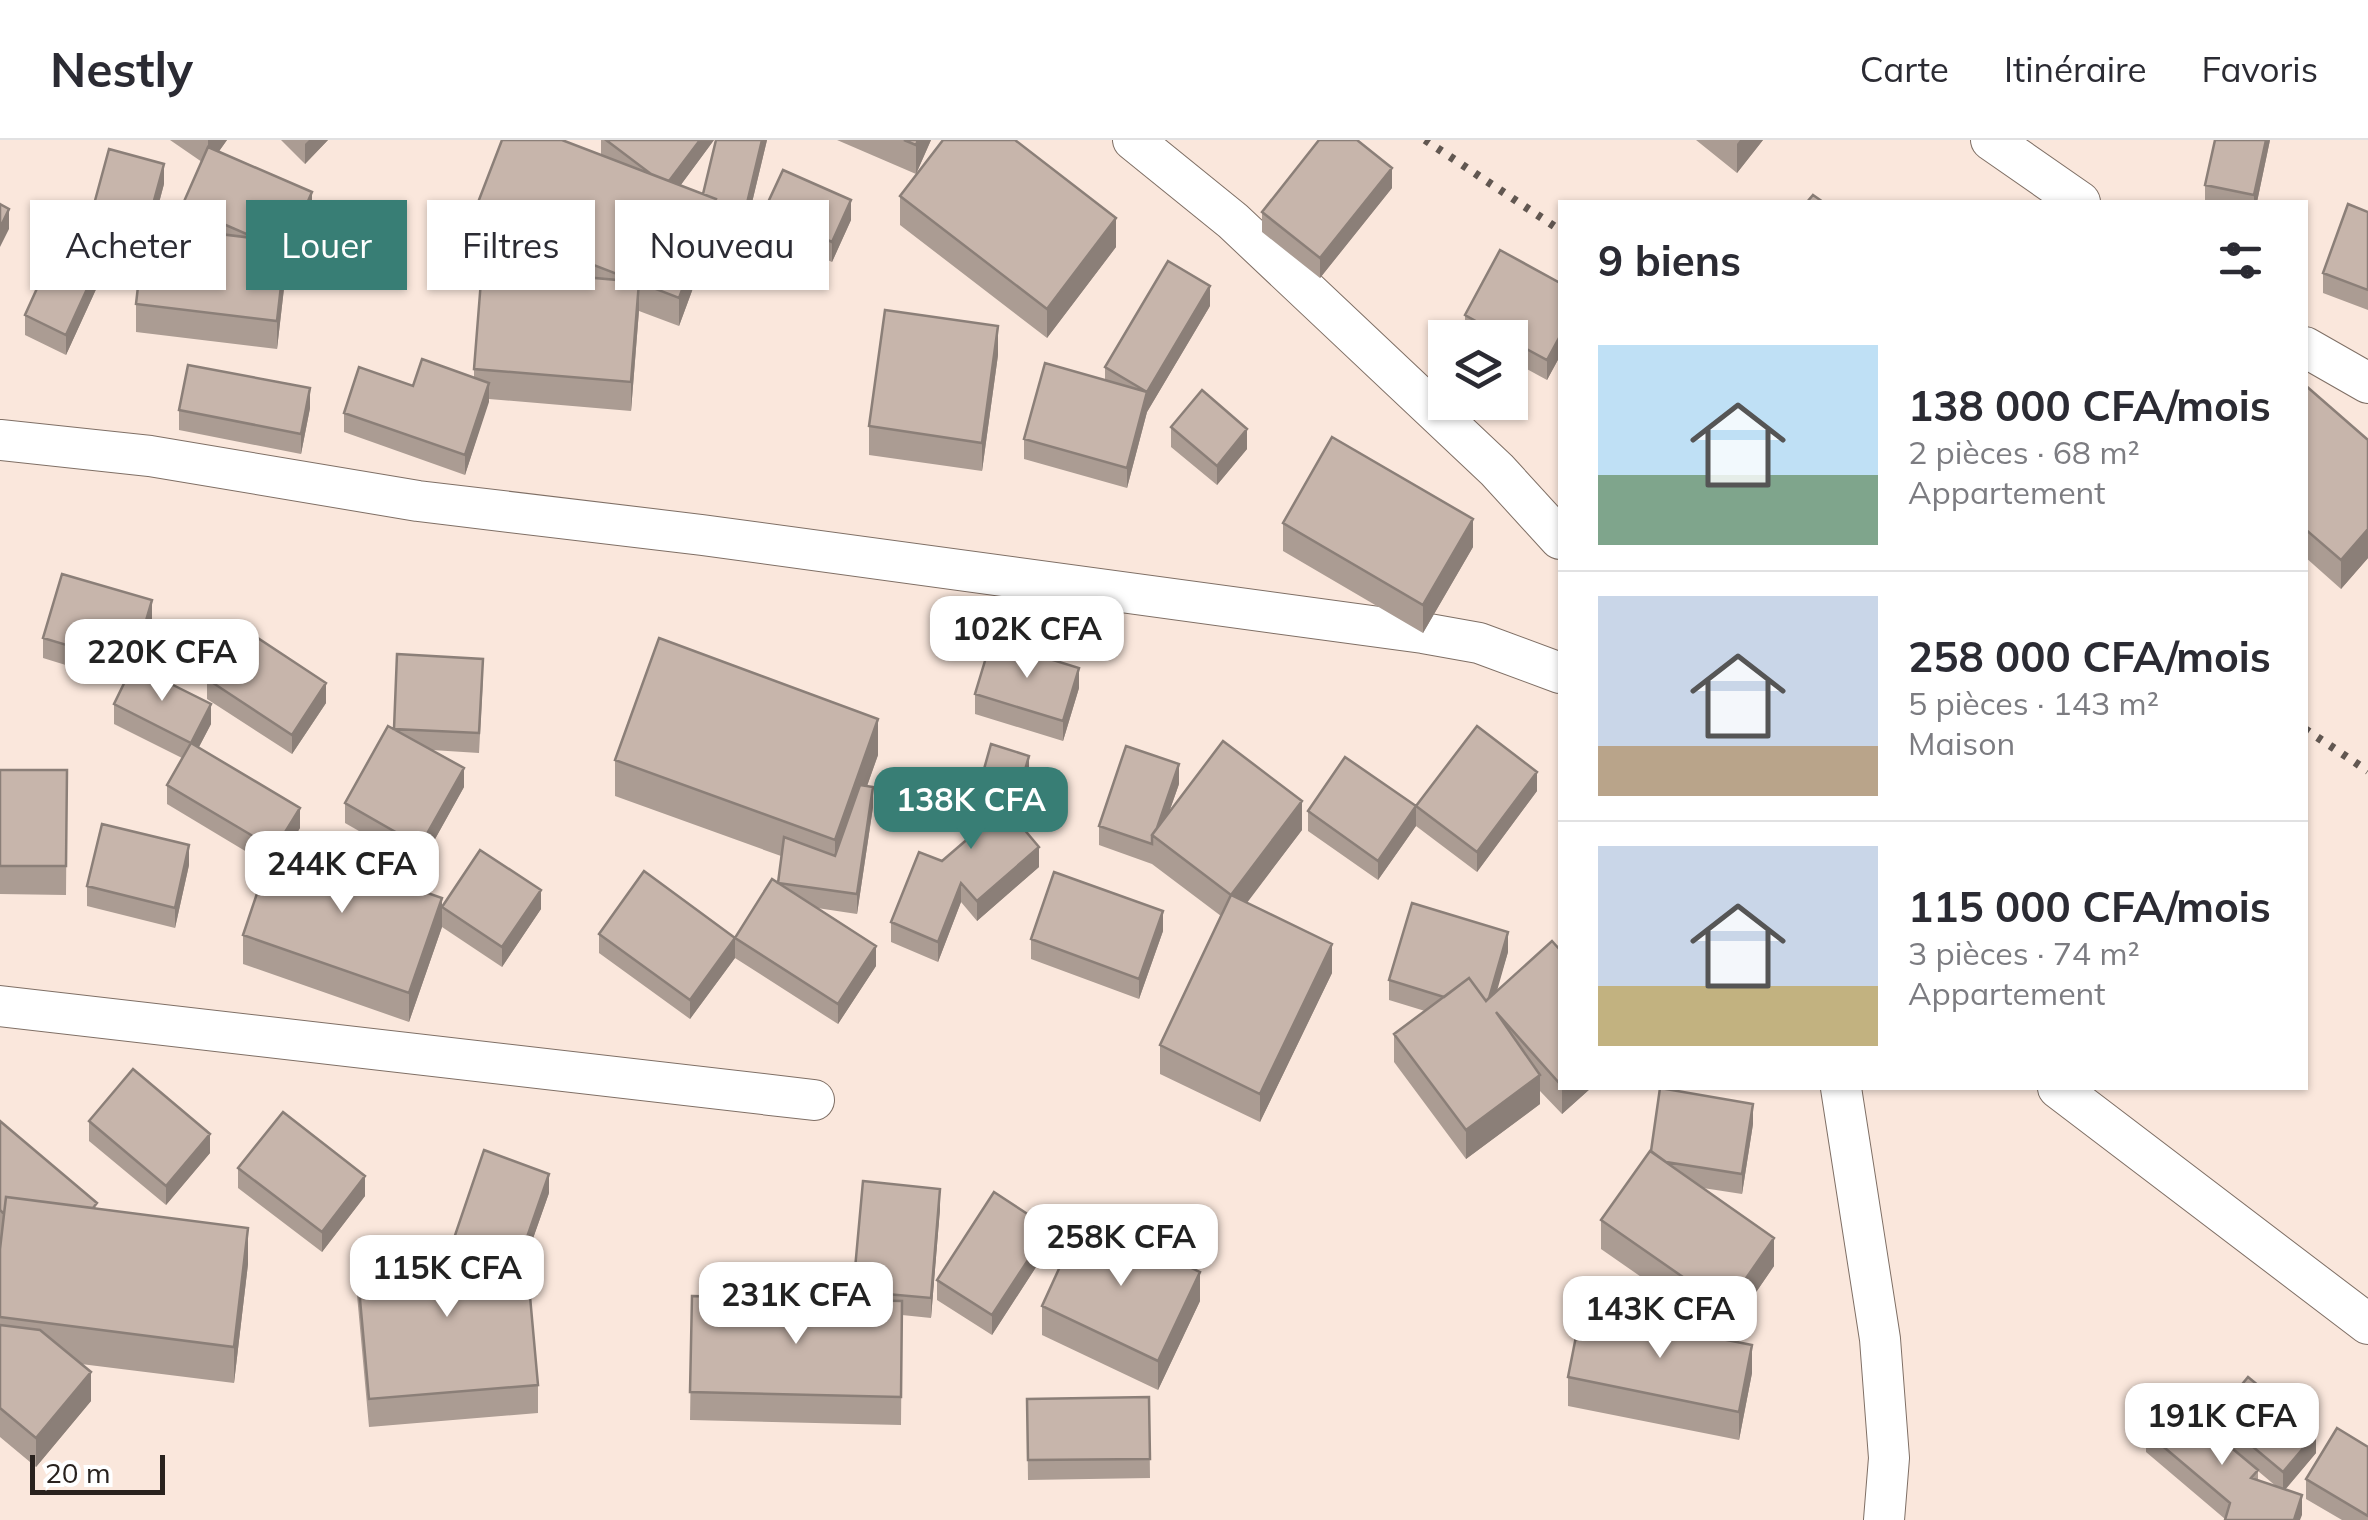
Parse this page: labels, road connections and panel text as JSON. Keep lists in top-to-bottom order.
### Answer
{
  "scale_bar": "20 m",
  "page": {
    "header": "Nestly",
    "nav": ["Carte", "Itinéraire", "Favoris"],
    "chip": [
      "Acheter",
      "Louer",
      "Filtres",
      "Nouveau"
    ],
    "heading": "9 biens",
    "list": [
      {
        "name": "138 000 CFA/mois",
        "note": "2 pièces · 68 m² · Appartement"
      },
      {
        "name": "258 000 CFA/mois",
        "note": "5 pièces · 143 m² · Maison"
      },
      {
        "name": "115 000 CFA/mois",
        "note": "3 pièces · 74 m² · Appartement"
      }
    ],
    "price": [
      "102K CFA",
      "220K CFA",
      "138K CFA",
      "244K CFA",
      "258K CFA",
      "115K CFA",
      "231K CFA",
      "143K CFA",
      "191K CFA"
    ],
    "scale": "20 m"
  }
}
